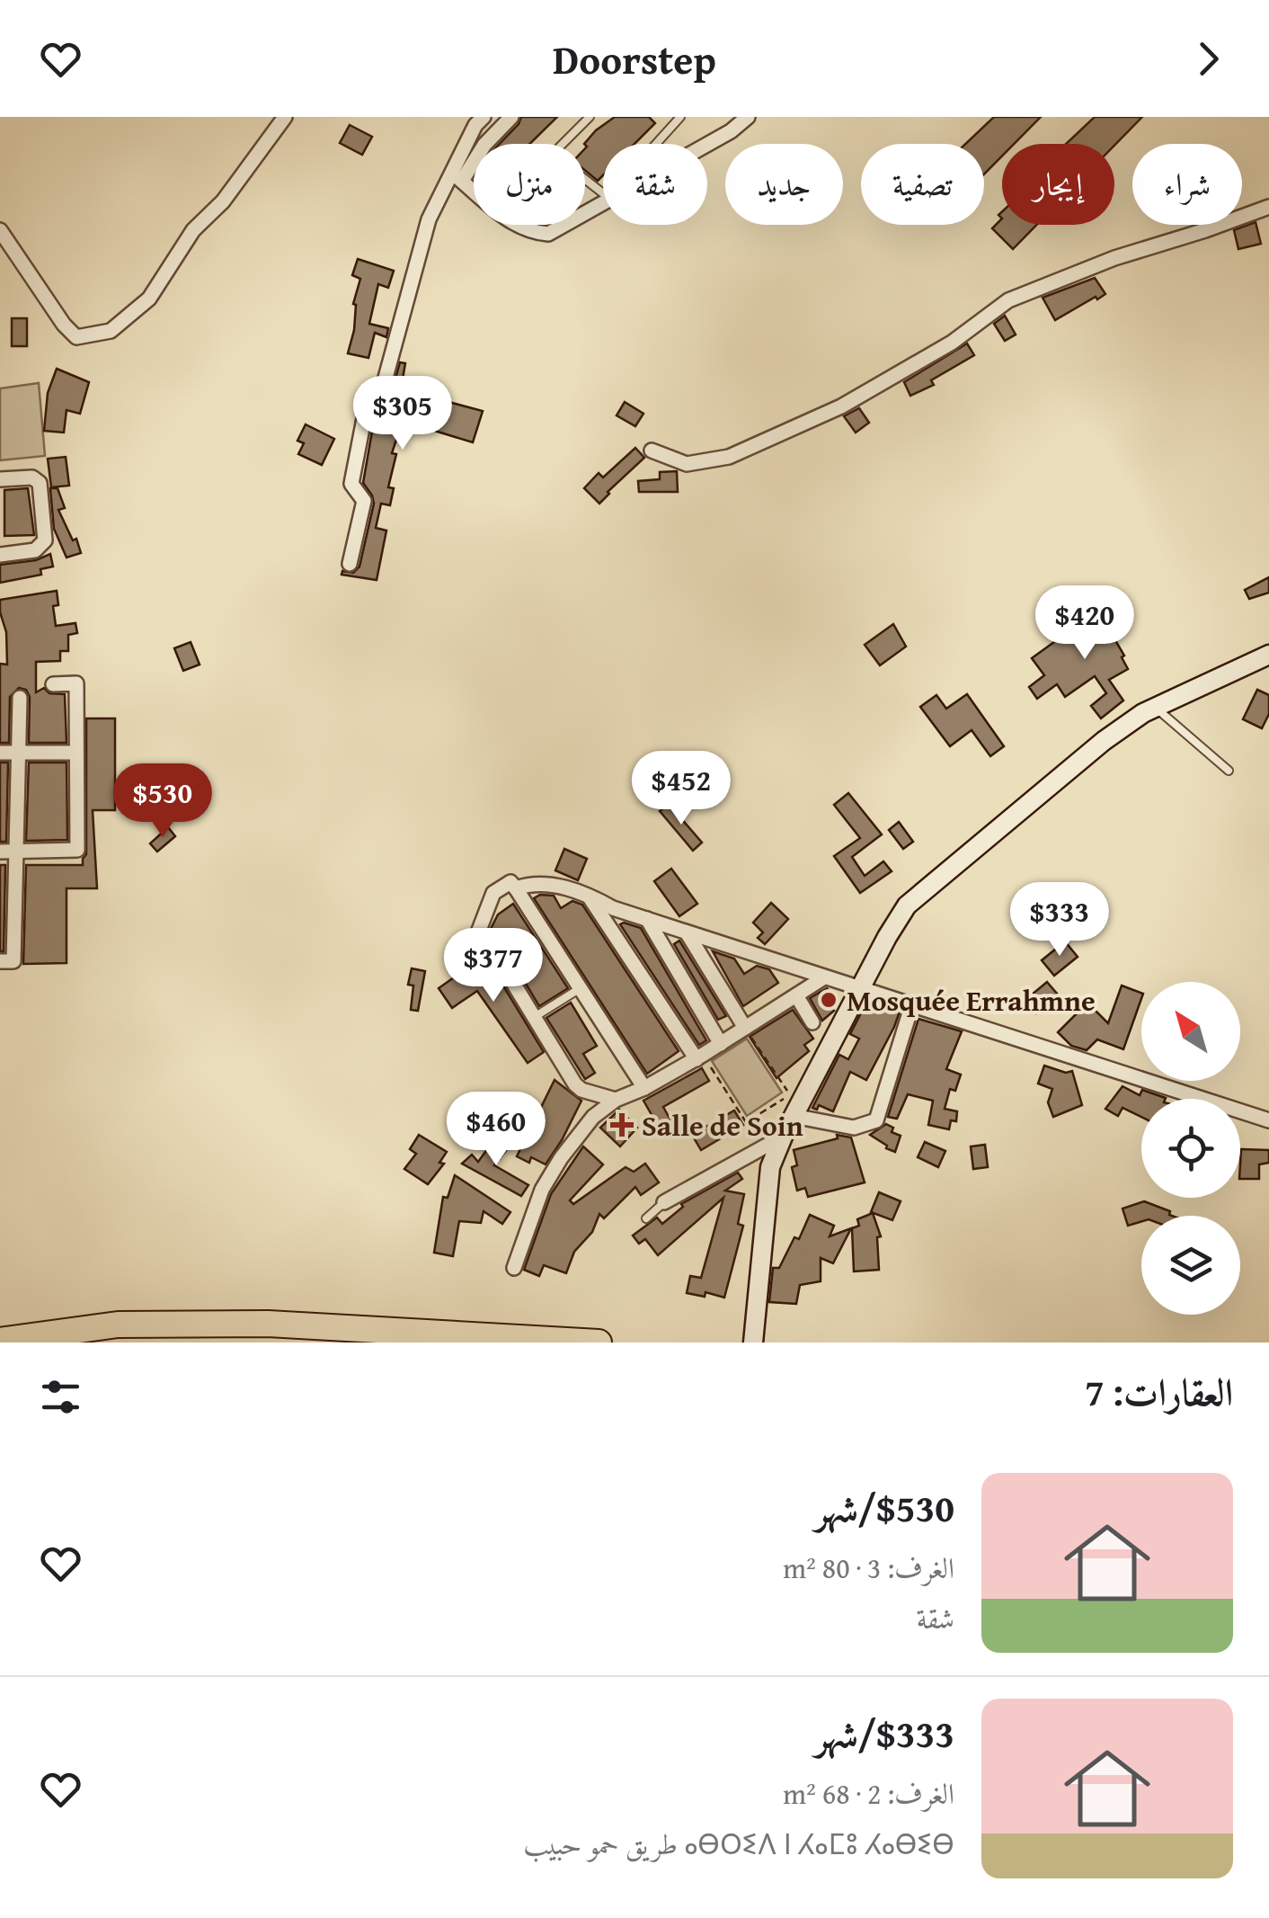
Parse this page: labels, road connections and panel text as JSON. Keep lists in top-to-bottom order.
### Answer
{
  "places": {
    "other": ["Mosquée Errahmne"],
    "health": ["Salle de Soin"]
  },
  "north": "top left",
  "page": {
    "header": "Doorstep",
    "chip": [
      "شراء",
      "إيجار",
      "تصفية",
      "جديد",
      "شقة",
      "منزل"
    ],
    "price": [
      "$305",
      "$420",
      "$452",
      "$530",
      "$333",
      "$377",
      "$460"
    ],
    "heading": "العقارات: 7",
    "list": [
      {
        "name": "$530/شهر",
        "note": "الغرف: 3 · 80 m² · شقة"
      },
      {
        "name": "$333/شهر",
        "note": "الغرف: 2 · 68 m² · ⴰⴱⵔⵉⴷ ⵏ ⵃⴰⵎⵓ ⵃⴰⴱⵉⴱ طريق حمو حبيب"
      }
    ]
  }
}
